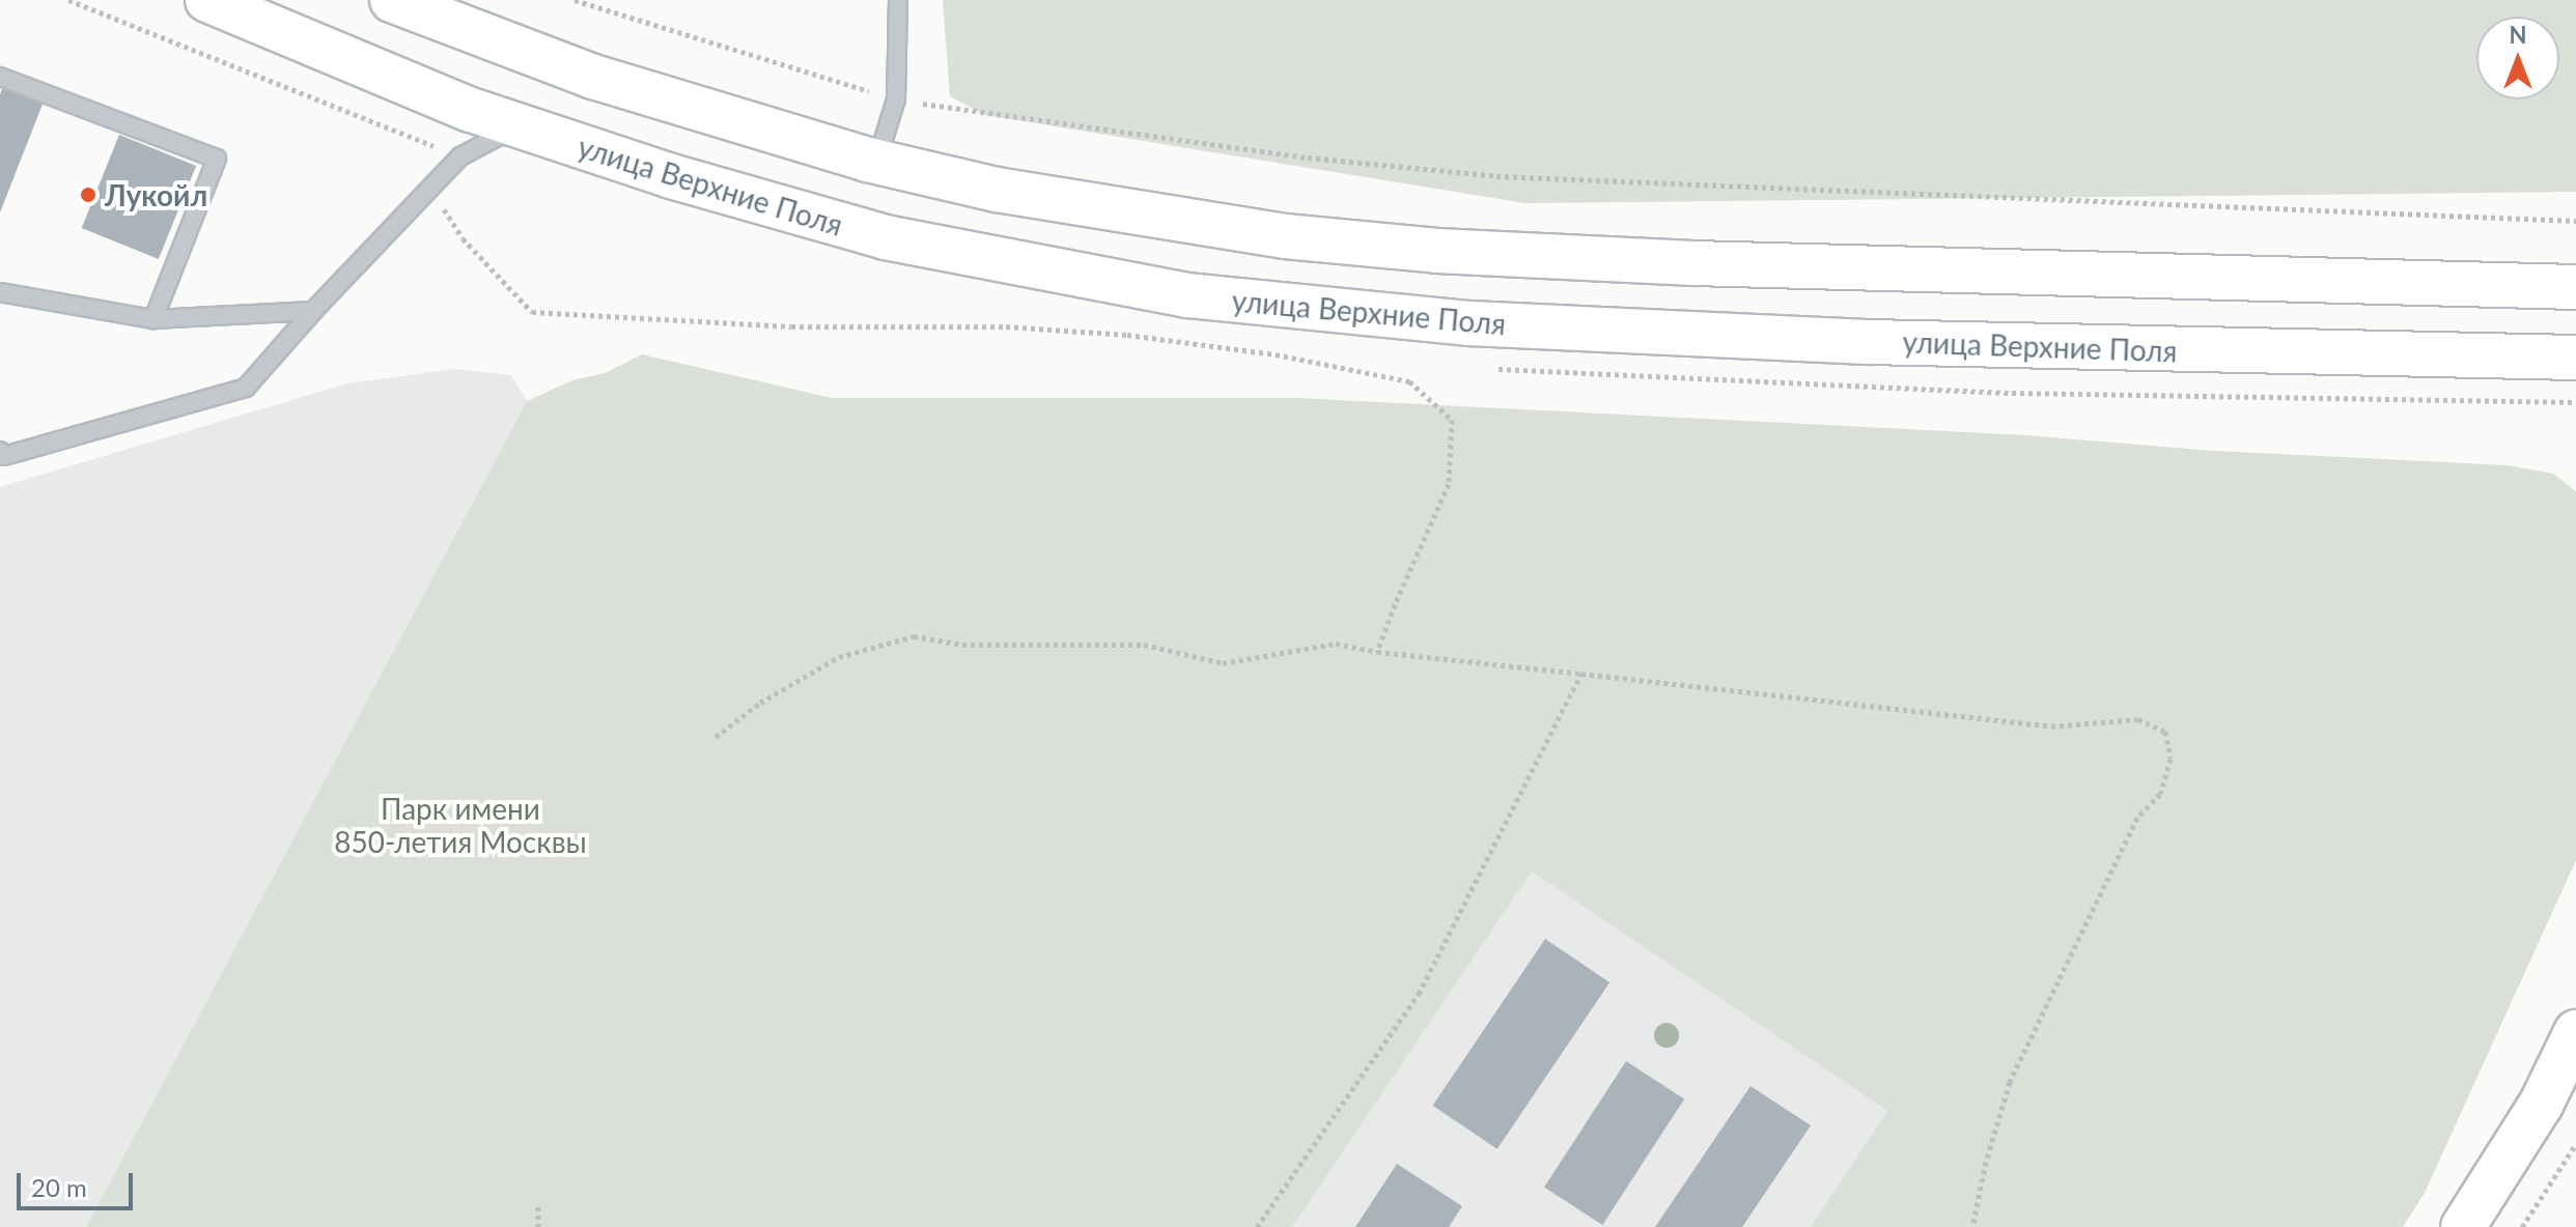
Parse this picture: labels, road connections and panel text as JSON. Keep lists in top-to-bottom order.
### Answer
{
  "streets": {
    "main road": ["улица Верхние Поля"]
  },
  "parks": ["Парк имени 850-летия Москвы"],
  "places": ["Лукойл"],
  "scale_bar": "20 m",
  "north": "top"
}
